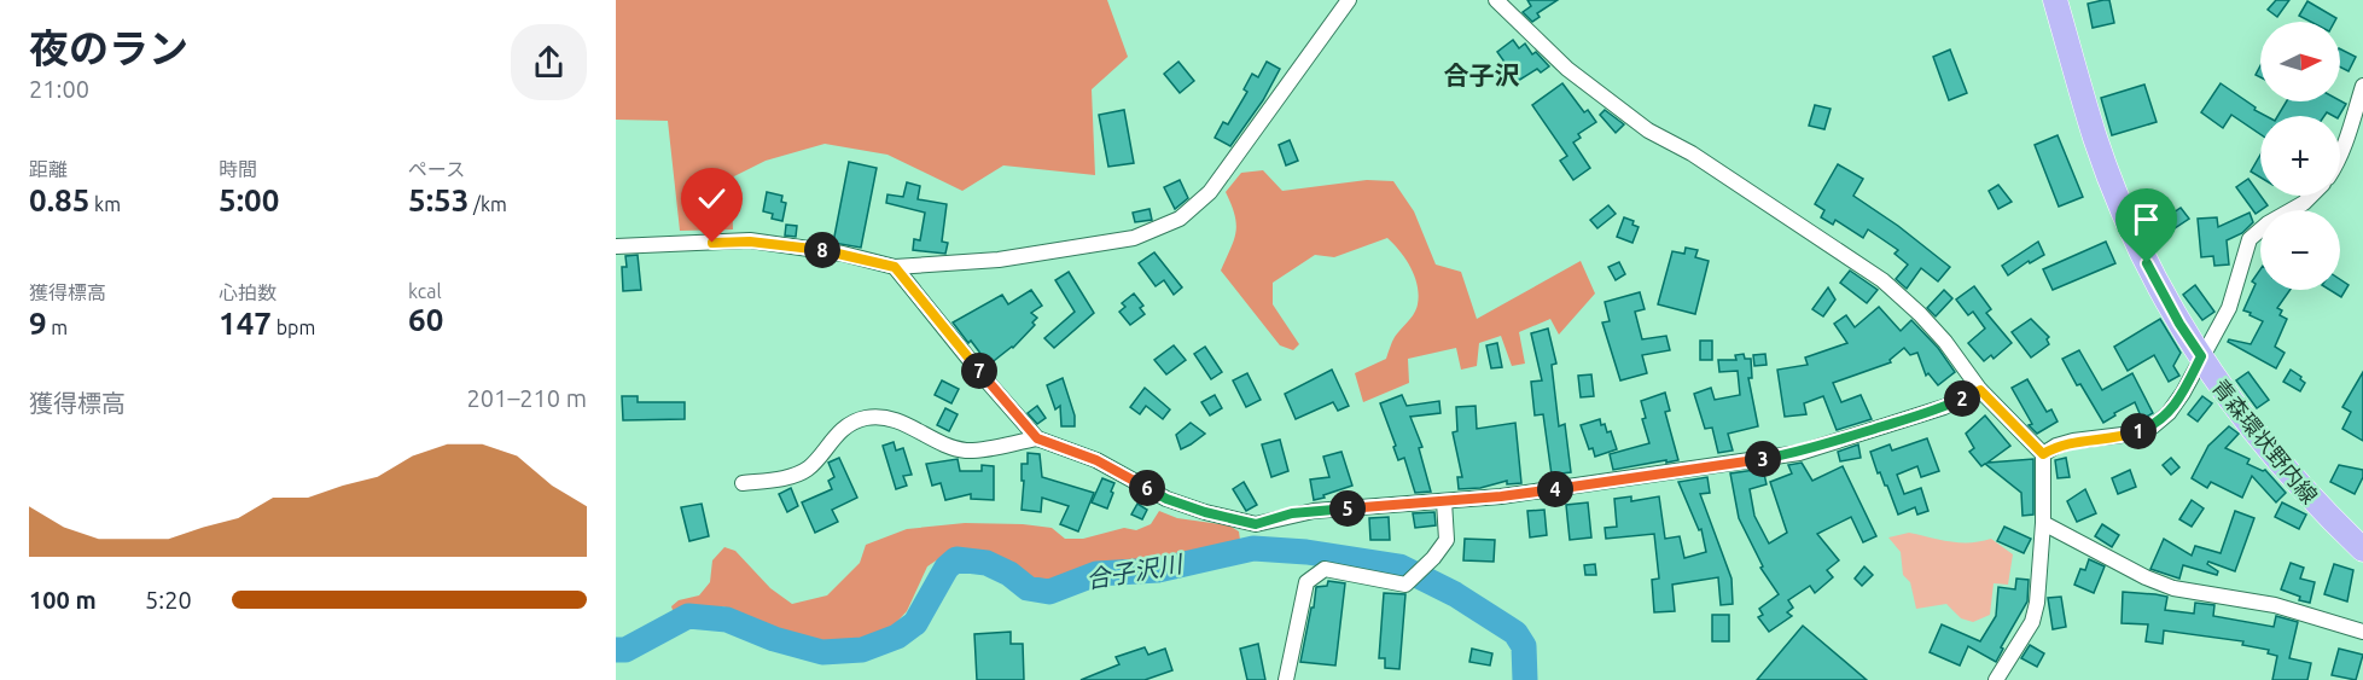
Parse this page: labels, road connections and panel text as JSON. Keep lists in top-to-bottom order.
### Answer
{
  "streets": {
    "main road": ["青森環状野内線"]
  },
  "districts": ["合子沢"],
  "water": ["合子沢川"],
  "north": "right",
  "page": {
    "heading": ["夜のラン", "21:00"],
    "map_buttons": ["+", "−"],
    "stats": [
      ["距離", "0.85 km"],
      ["時間", "5:00"],
      ["ペース", "5:53 /km"],
      ["獲得標高", "9 m"],
      ["心拍数", "147 bpm"],
      ["kcal", "60"]
    ],
    "pins": [
      "8",
      "7",
      "2",
      "1",
      "3",
      "6",
      "4",
      "5"
    ],
    "chart": ["獲得標高", "201–210 m"],
    "list": [
      {
        "name": "100 m",
        "note": "5:20"
      }
    ]
  }
}
